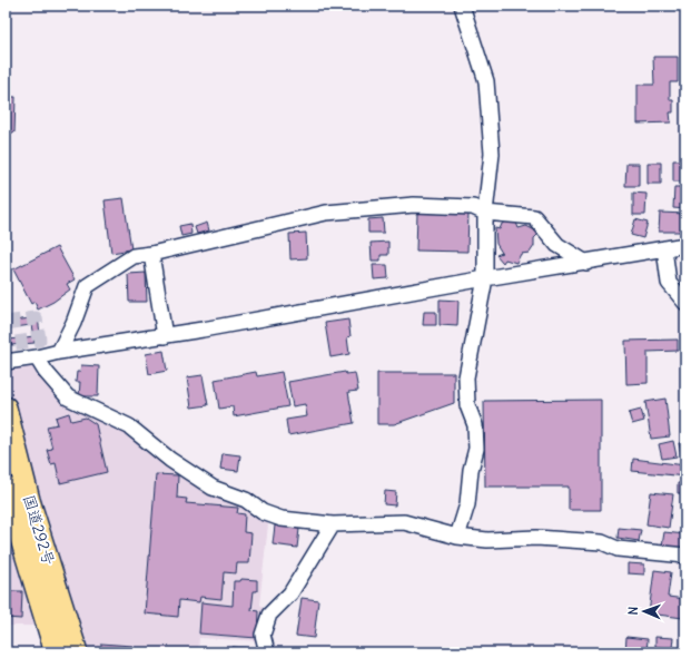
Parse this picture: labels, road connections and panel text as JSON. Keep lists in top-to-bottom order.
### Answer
{
  "streets": {
    "highway": ["国道292号"]
  },
  "north": "left"
}
